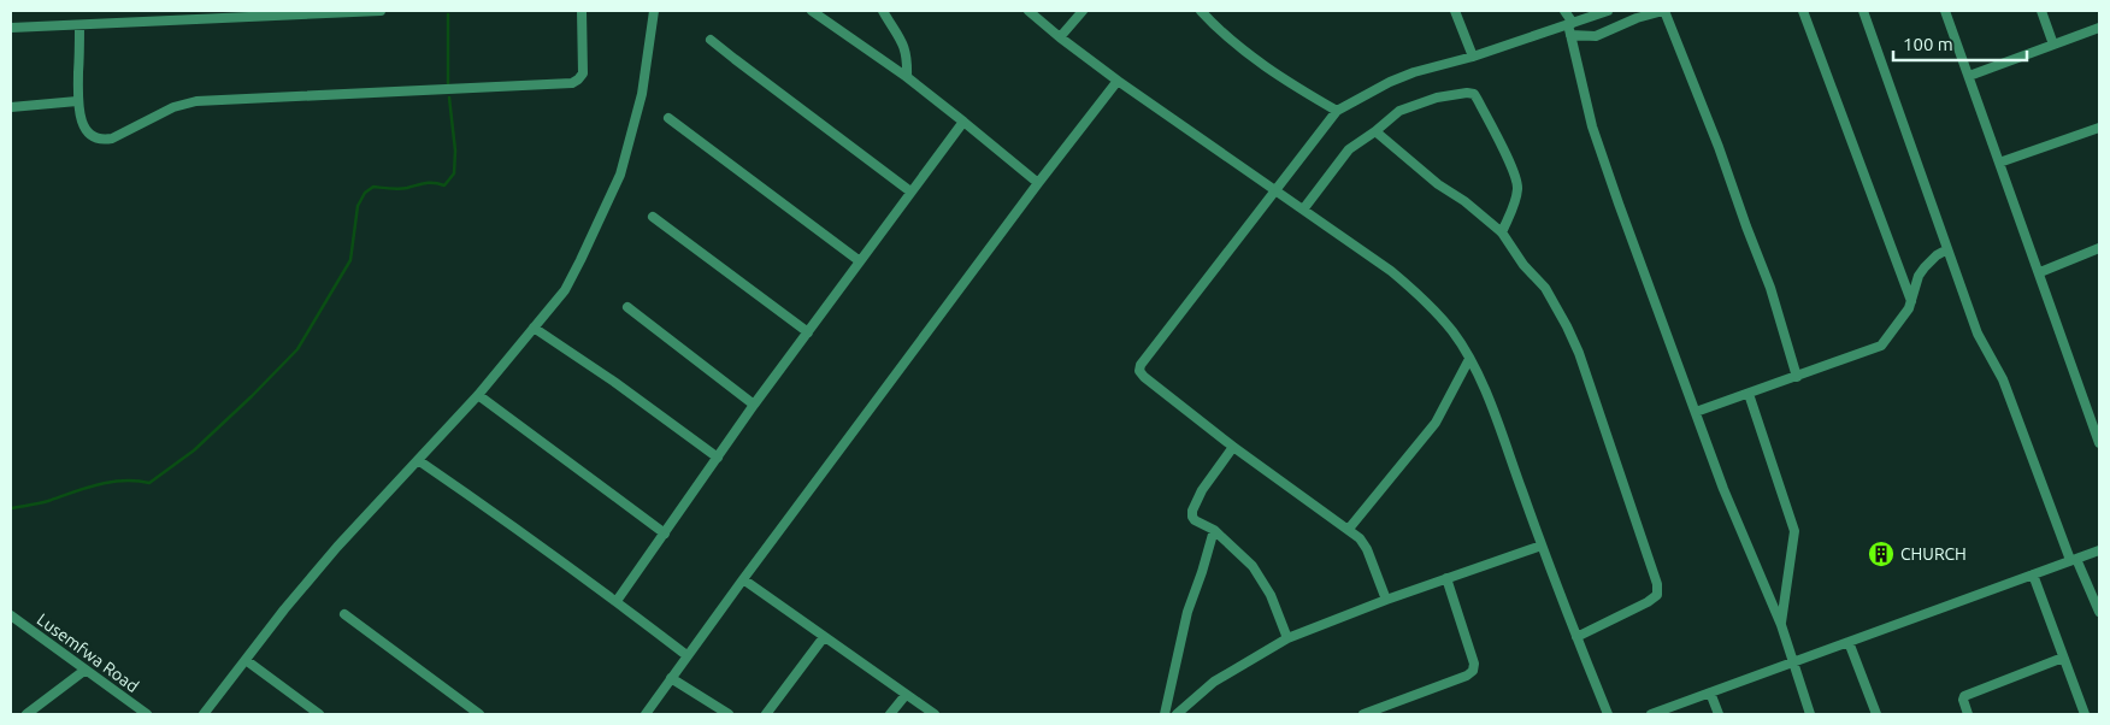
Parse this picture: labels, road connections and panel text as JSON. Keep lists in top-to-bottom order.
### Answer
{
  "streets": {
    "street": ["Lusemfwa Road"]
  },
  "places": {
    "building": ["CHURCH"]
  },
  "scale_bar": "100 m"
}
